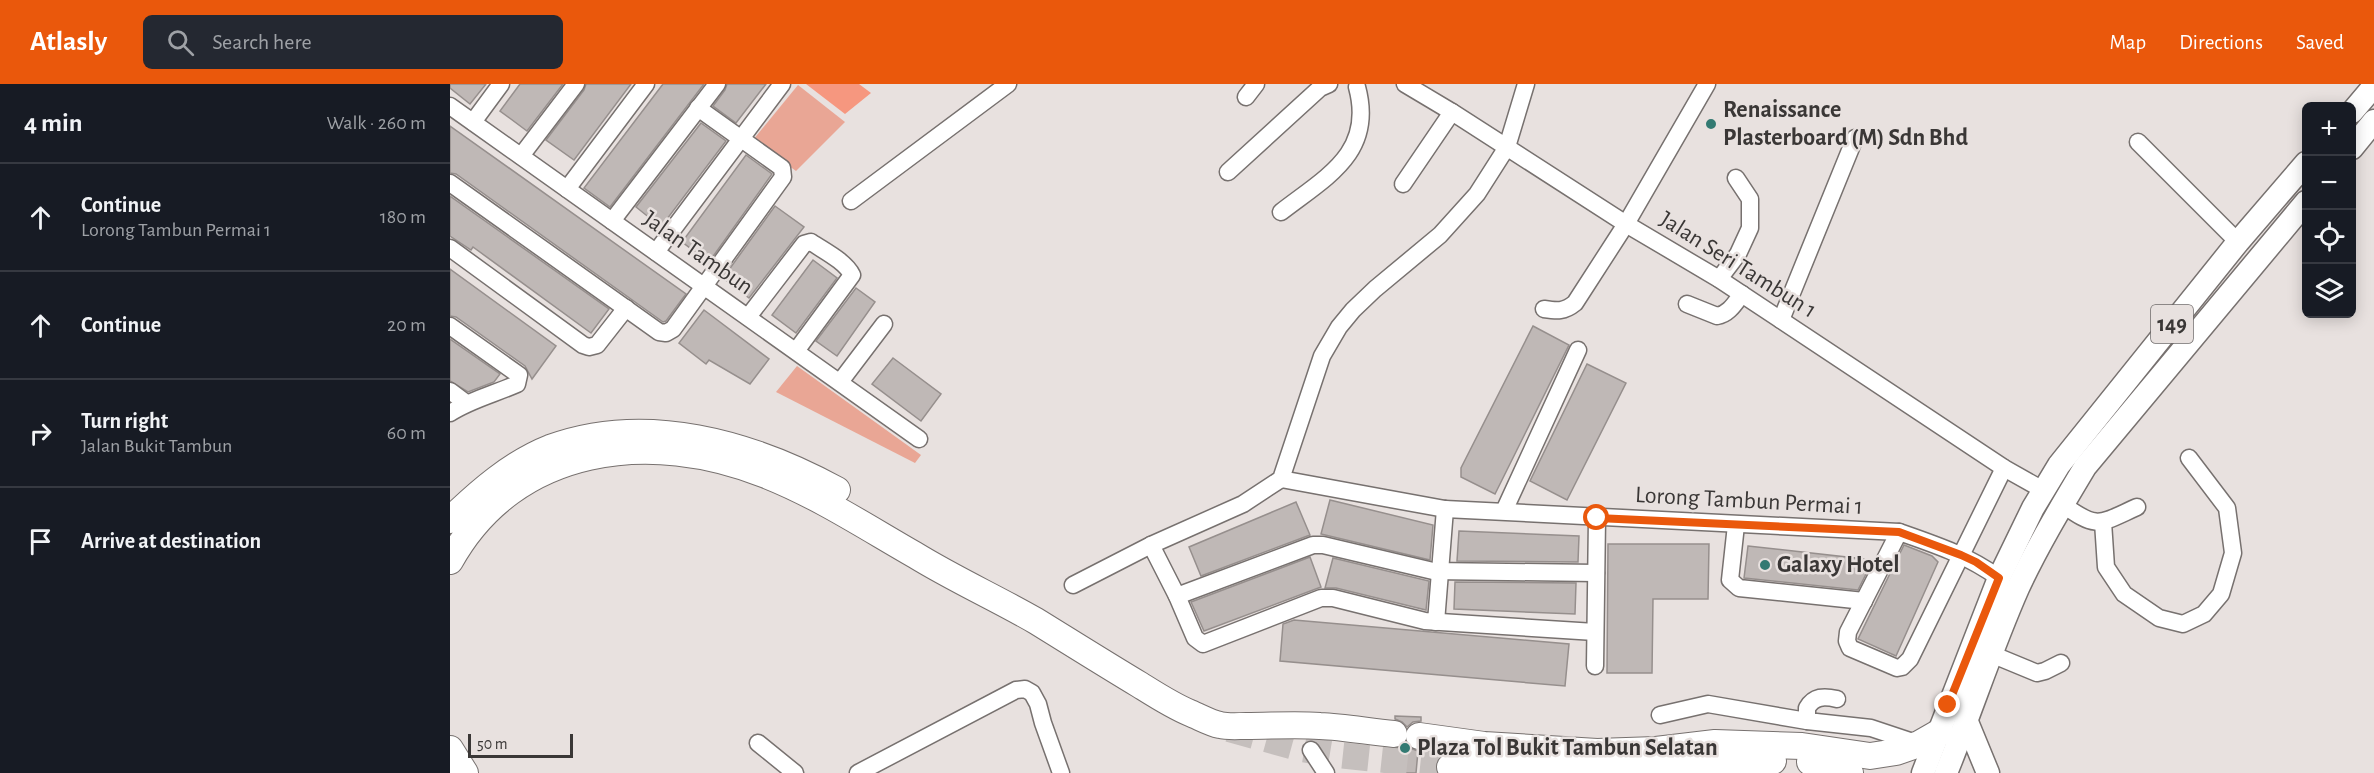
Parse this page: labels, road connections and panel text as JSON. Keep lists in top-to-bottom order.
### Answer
{
  "streets": {
    "main road": ["149"],
    "street": ["Jalan Tambun", "Jalan Seri Tambun 1", "Lorong Tambun Permai 1"]
  },
  "crossings": [
    ["Jalan Seri Tambun 1", "149"],
    ["149", "Lorong Tambun Permai 1"]
  ],
  "places": ["Renaissance Plasterboard (M) Sdn Bhd", "Galaxy Hotel", "Plaza Tol Bukit Tambun Selatan"],
  "scale_bar": "50 m",
  "page": {
    "header": "Atlasly",
    "search": "Search here",
    "nav": ["Map", "Directions", "Saved"],
    "heading": ["4 min", "Walk · 260 m"],
    "map_buttons": ["+", "−"],
    "list": [
      ["Continue", "Lorong Tambun Permai 1", "180 m"],
      ["Continue", "20 m"],
      ["Turn right", "Jalan Bukit Tambun", "60 m"],
      "Arrive at destination"
    ],
    "scale": "50 m"
  }
}
